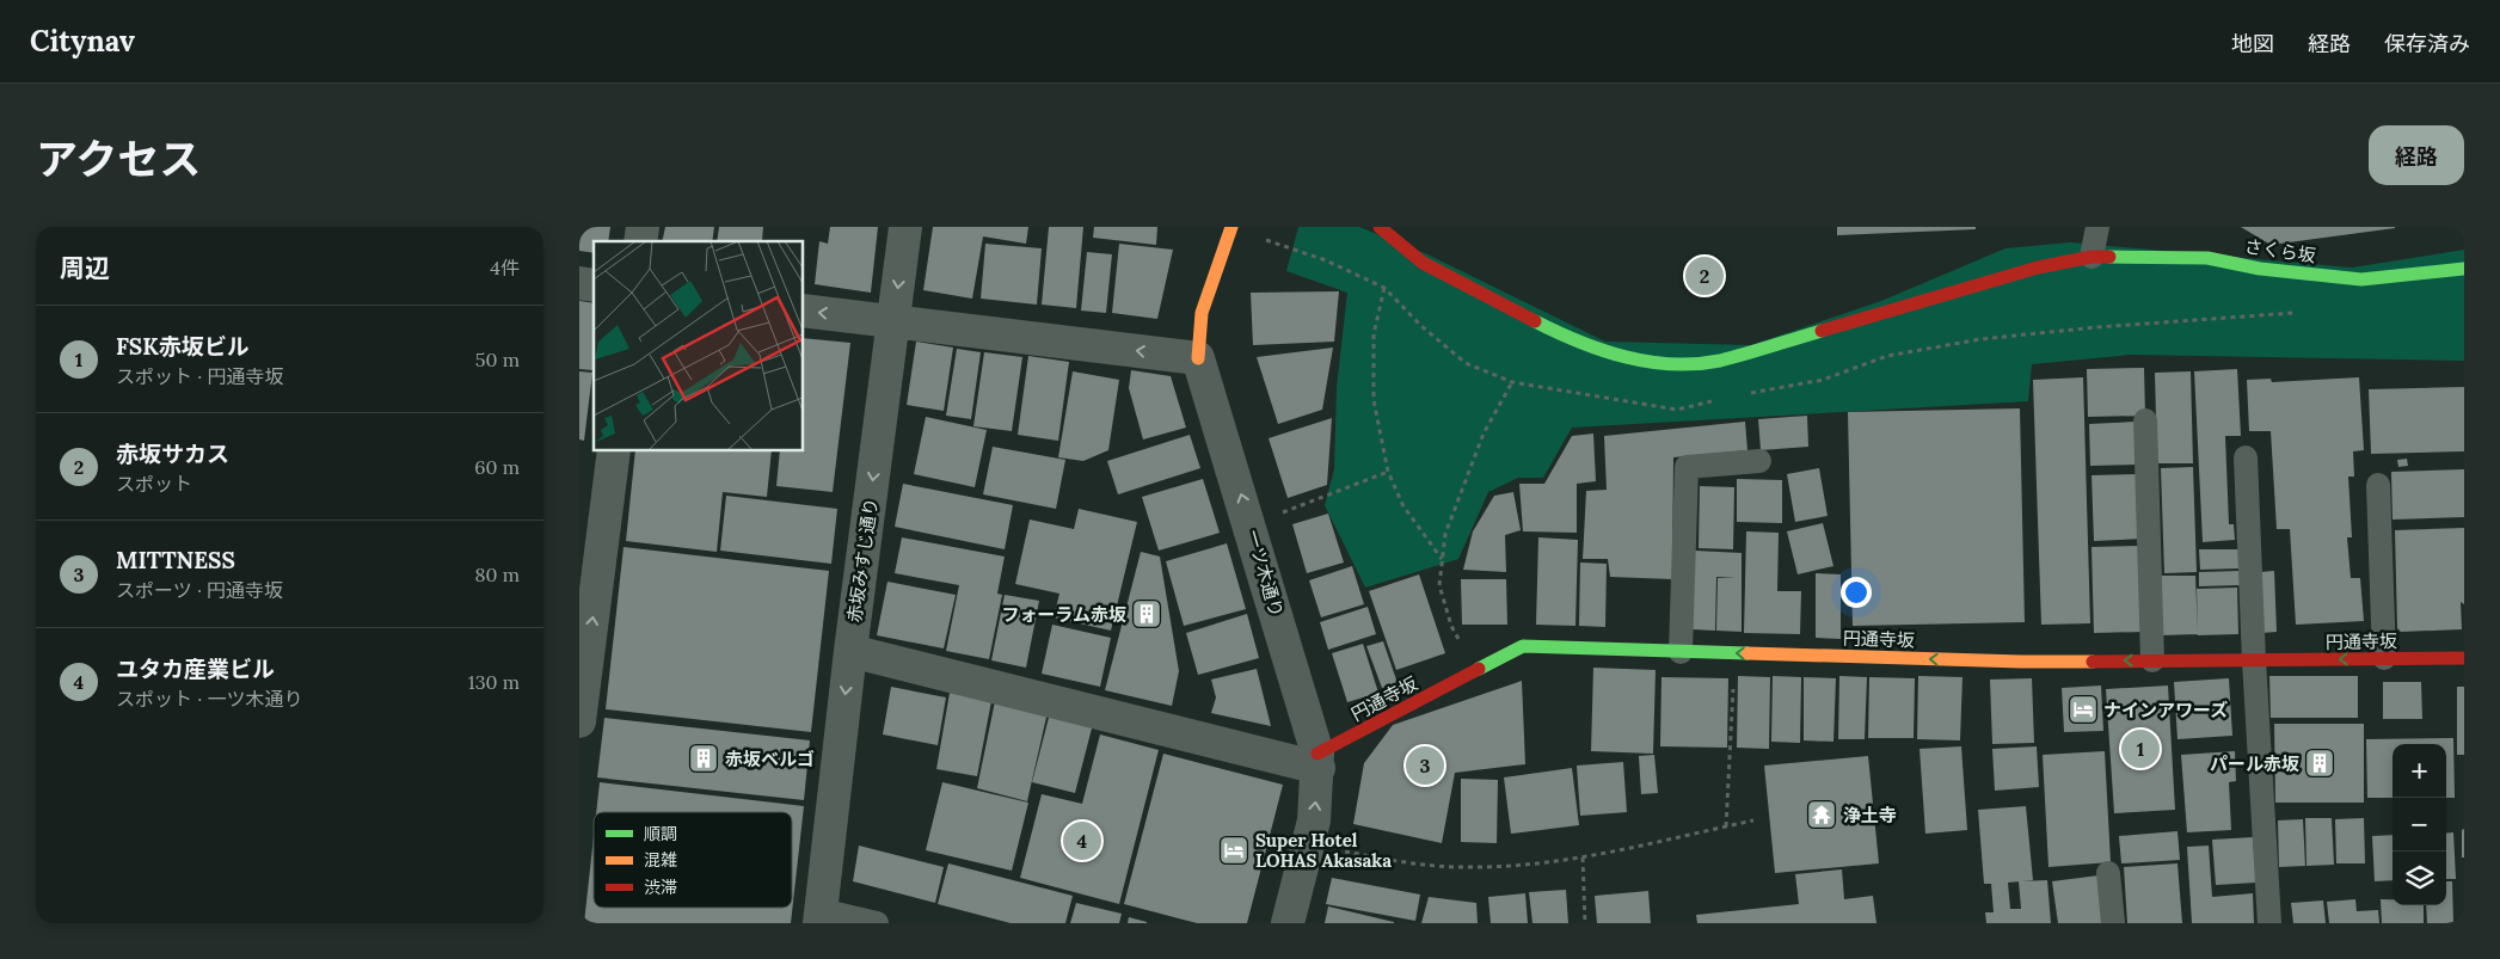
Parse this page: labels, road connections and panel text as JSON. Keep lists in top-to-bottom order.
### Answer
{
  "streets": {
    "street": [
      "さくら坂",
      "赤坂みすじ通り",
      "一ツ木通り",
      "円通寺坂"
    ]
  },
  "crossings": [
    ["一ツ木通り", "円通寺坂"]
  ],
  "one_way": ["一ツ木通り", "円通寺坂"],
  "places": {
    "building": ["フォーラム赤坂", "赤坂ベルゴ", "パール赤坂"],
    "hotel": ["ナインアワーズ", "Super Hotel LOHAS Akasaka"],
    "temple": ["浄土寺"]
  },
  "legend": ["順調", "混雑", "渋滞"],
  "page": {
    "header": "Citynav",
    "nav": ["地図", "経路", "保存済み"],
    "title": "アクセス",
    "buttons": "経路",
    "heading": ["周辺", "4件"],
    "pins": [
      "2",
      "1",
      "3",
      "4"
    ],
    "list": [
      {
        "mark": "1",
        "name": "FSK赤坂ビル",
        "note": "スポット · 円通寺坂",
        "value": "50 m"
      },
      {
        "mark": "2",
        "name": "赤坂サカス",
        "note": "スポット",
        "value": "60 m"
      },
      {
        "mark": "3",
        "name": "MITTNESS",
        "note": "スポーツ · 円通寺坂",
        "value": "80 m"
      },
      {
        "mark": "4",
        "name": "ユタカ産業ビル",
        "note": "スポット · 一ツ木通り",
        "value": "130 m"
      }
    ],
    "map_buttons": ["+", "−"]
  }
}
